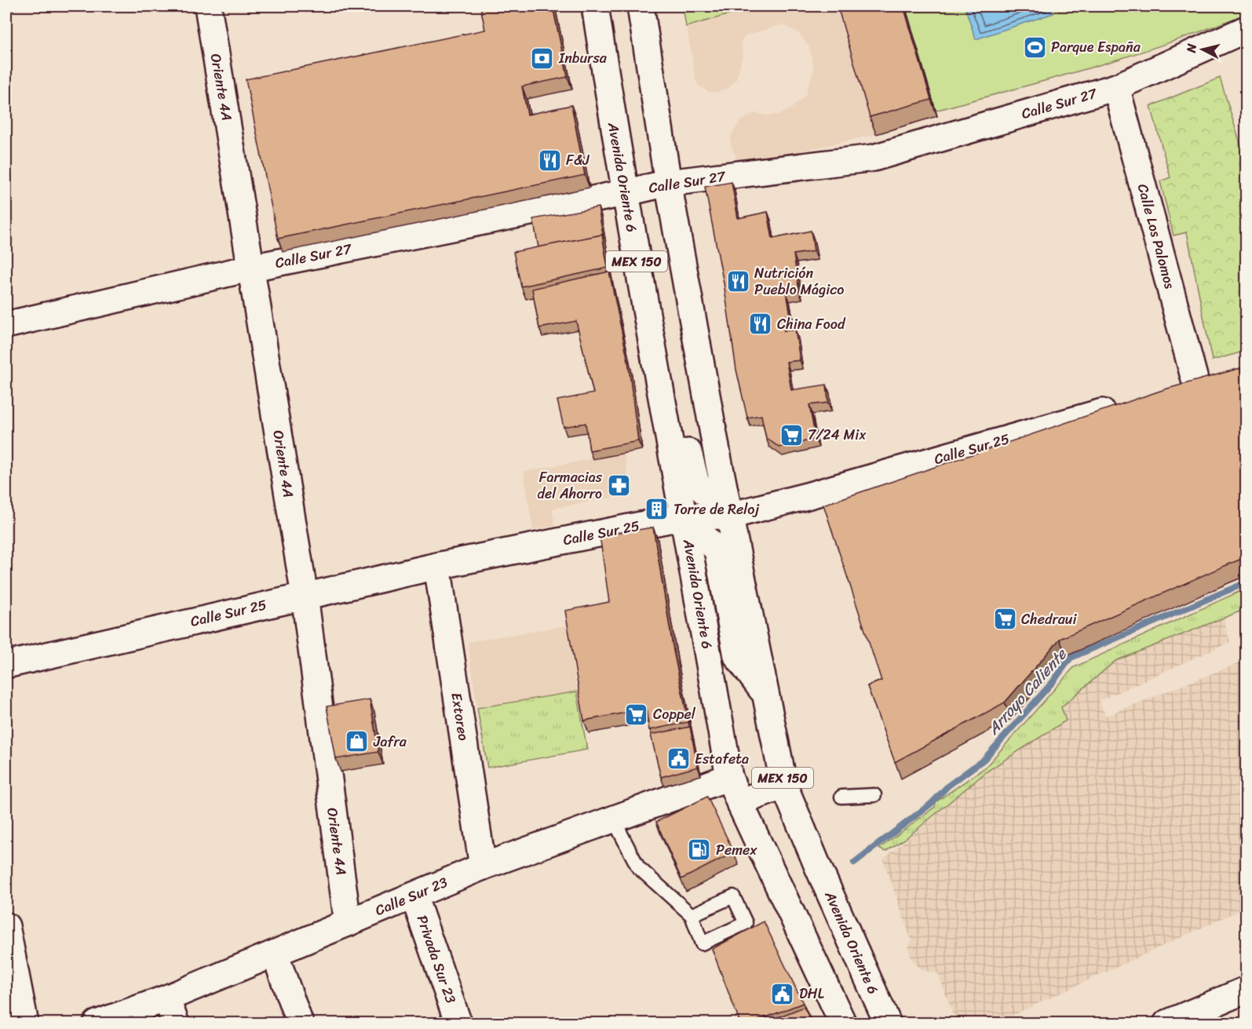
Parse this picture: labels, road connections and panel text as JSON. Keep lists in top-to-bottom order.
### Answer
{
  "streets": {
    "street": [
      "Oriente 4A",
      "Calle Sur 27",
      "Avenida Oriente 6",
      "Calle Los Palomos",
      "MEX 150",
      "Calle Sur 25",
      "Extoreo",
      "Calle Sur 23",
      "Privada Sur 23"
    ]
  },
  "crossings": [
    ["Oriente 4A", "Calle Sur 27"],
    ["Oriente 4A", "Calle Sur 25"],
    ["Oriente 4A", "Calle Sur 23"],
    ["Calle Sur 27", "Avenida Oriente 6"],
    ["Calle Sur 27", "Calle Los Palomos"],
    ["Avenida Oriente 6", "Calle Sur 25"],
    ["Avenida Oriente 6", "Calle Sur 23"],
    ["Calle Sur 25", "Extoreo"],
    ["Extoreo", "Calle Sur 23"],
    ["Calle Sur 23", "Privada Sur 23"]
  ],
  "water": ["Arroyo Caliente"],
  "places": {
    "sports": ["Parque España"],
    "bank": ["Inbursa"],
    "restaurant": ["F&J", "Nutrición Pueblo Mágico", "China Food"],
    "supermarket": ["7/24 Mix", "Chedraui", "Coppel"],
    "pharmacy": ["Farmacias del Ahorro"],
    "building": ["Torre de Reloj"],
    "shop": ["Jafra"],
    "public building": ["Estafeta", "DHL"],
    "fuel station": ["Pemex"]
  },
  "north": "left"
}
